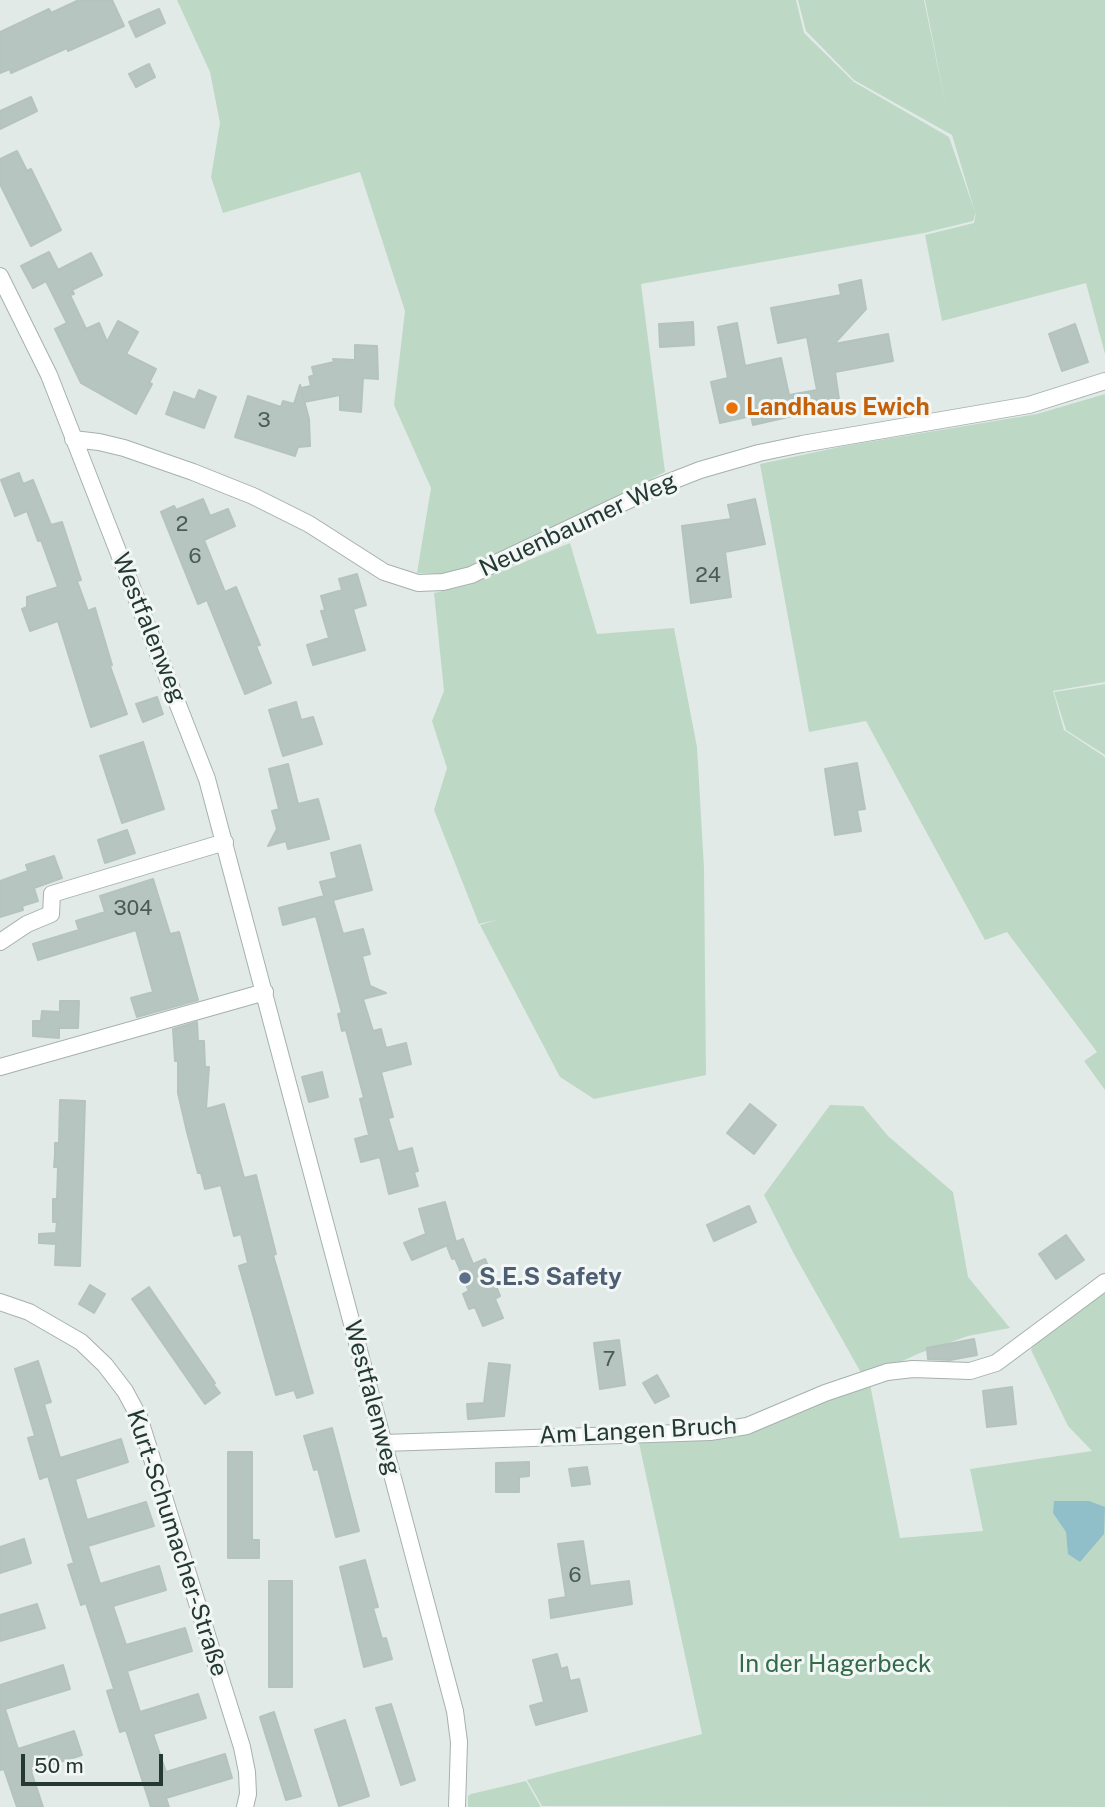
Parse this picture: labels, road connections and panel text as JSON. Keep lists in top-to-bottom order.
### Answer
{
  "streets": {
    "street": [
      "Neuenbaumer Weg",
      "Westfalenweg",
      "Am Langen Bruch",
      "Kurt-Schumacher-Straße"
    ]
  },
  "crossings": [
    ["Neuenbaumer Weg", "Westfalenweg"],
    ["Westfalenweg", "Am Langen Bruch"]
  ],
  "parks": ["In der Hagerbeck"],
  "places": ["Landhaus Ewich", "S.E.S Safety"],
  "house_numbers": [
    "3",
    "2",
    "6",
    "24",
    "304",
    "7",
    "6"
  ],
  "scale_bar": "50 m"
}
